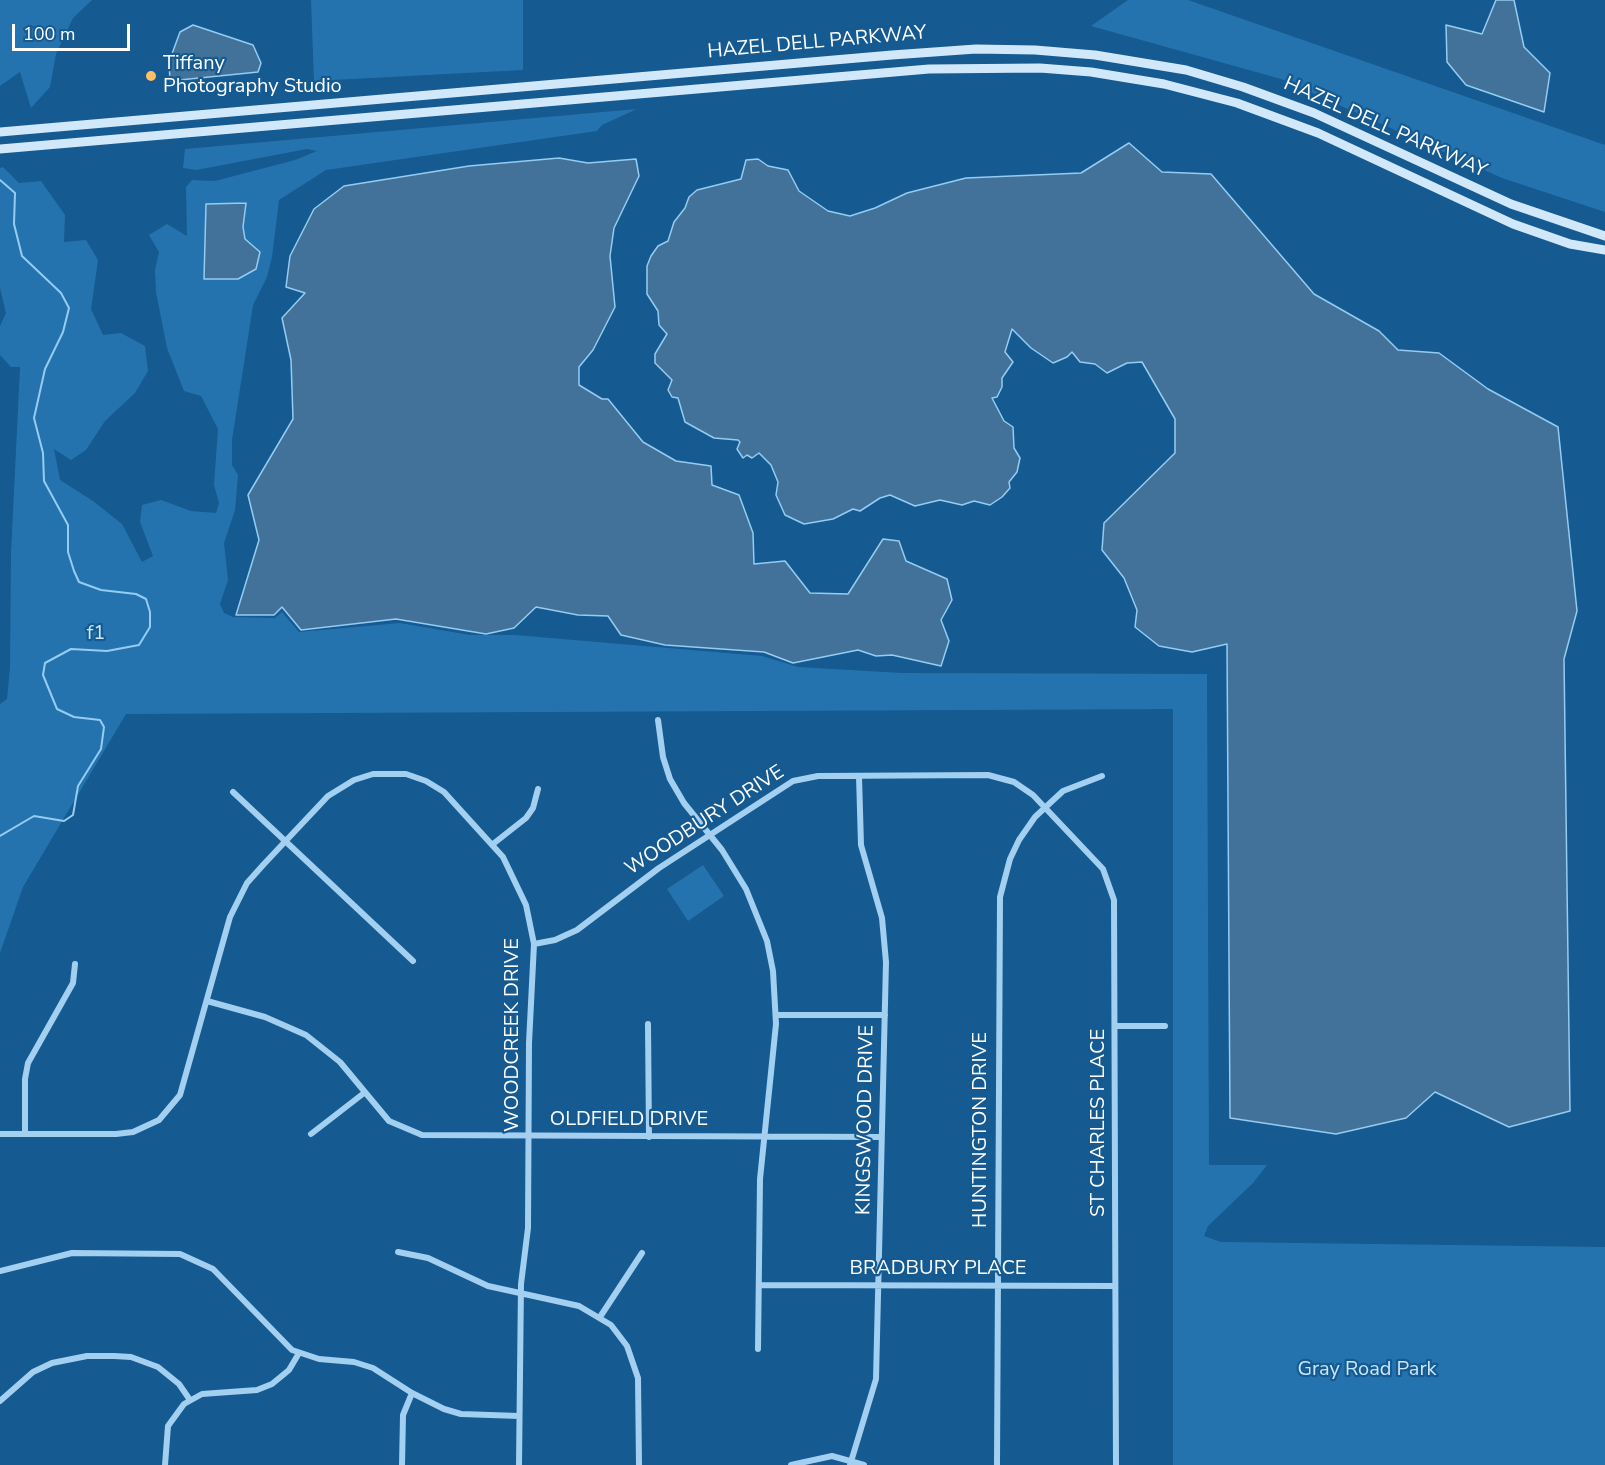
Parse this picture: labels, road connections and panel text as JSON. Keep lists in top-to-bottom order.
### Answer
{
  "streets": {
    "main road": ["HAZEL DELL PARKWAY"],
    "street": [
      "WOODBURY DRIVE",
      "WOODCREEK DRIVE",
      "OLDFIELD DRIVE",
      "KINGSWOOD DRIVE",
      "ST CHARLES PLACE",
      "HUNTINGTON DRIVE",
      "BRADBURY PLACE"
    ]
  },
  "crossings": [
    ["WOODBURY DRIVE", "WOODCREEK DRIVE"],
    ["WOODBURY DRIVE", "KINGSWOOD DRIVE"],
    ["WOODBURY DRIVE", "ST CHARLES PLACE"],
    ["WOODBURY DRIVE", "HUNTINGTON DRIVE"],
    ["WOODCREEK DRIVE", "OLDFIELD DRIVE"],
    ["OLDFIELD DRIVE", "KINGSWOOD DRIVE"],
    ["KINGSWOOD DRIVE", "BRADBURY PLACE"],
    ["ST CHARLES PLACE", "HUNTINGTON DRIVE"],
    ["ST CHARLES PLACE", "BRADBURY PLACE"],
    ["HUNTINGTON DRIVE", "BRADBURY PLACE"]
  ],
  "parks": ["f1", "Gray Road Park"],
  "places": ["Tiffany Photography Studio"],
  "scale_bar": "100 m"
}
